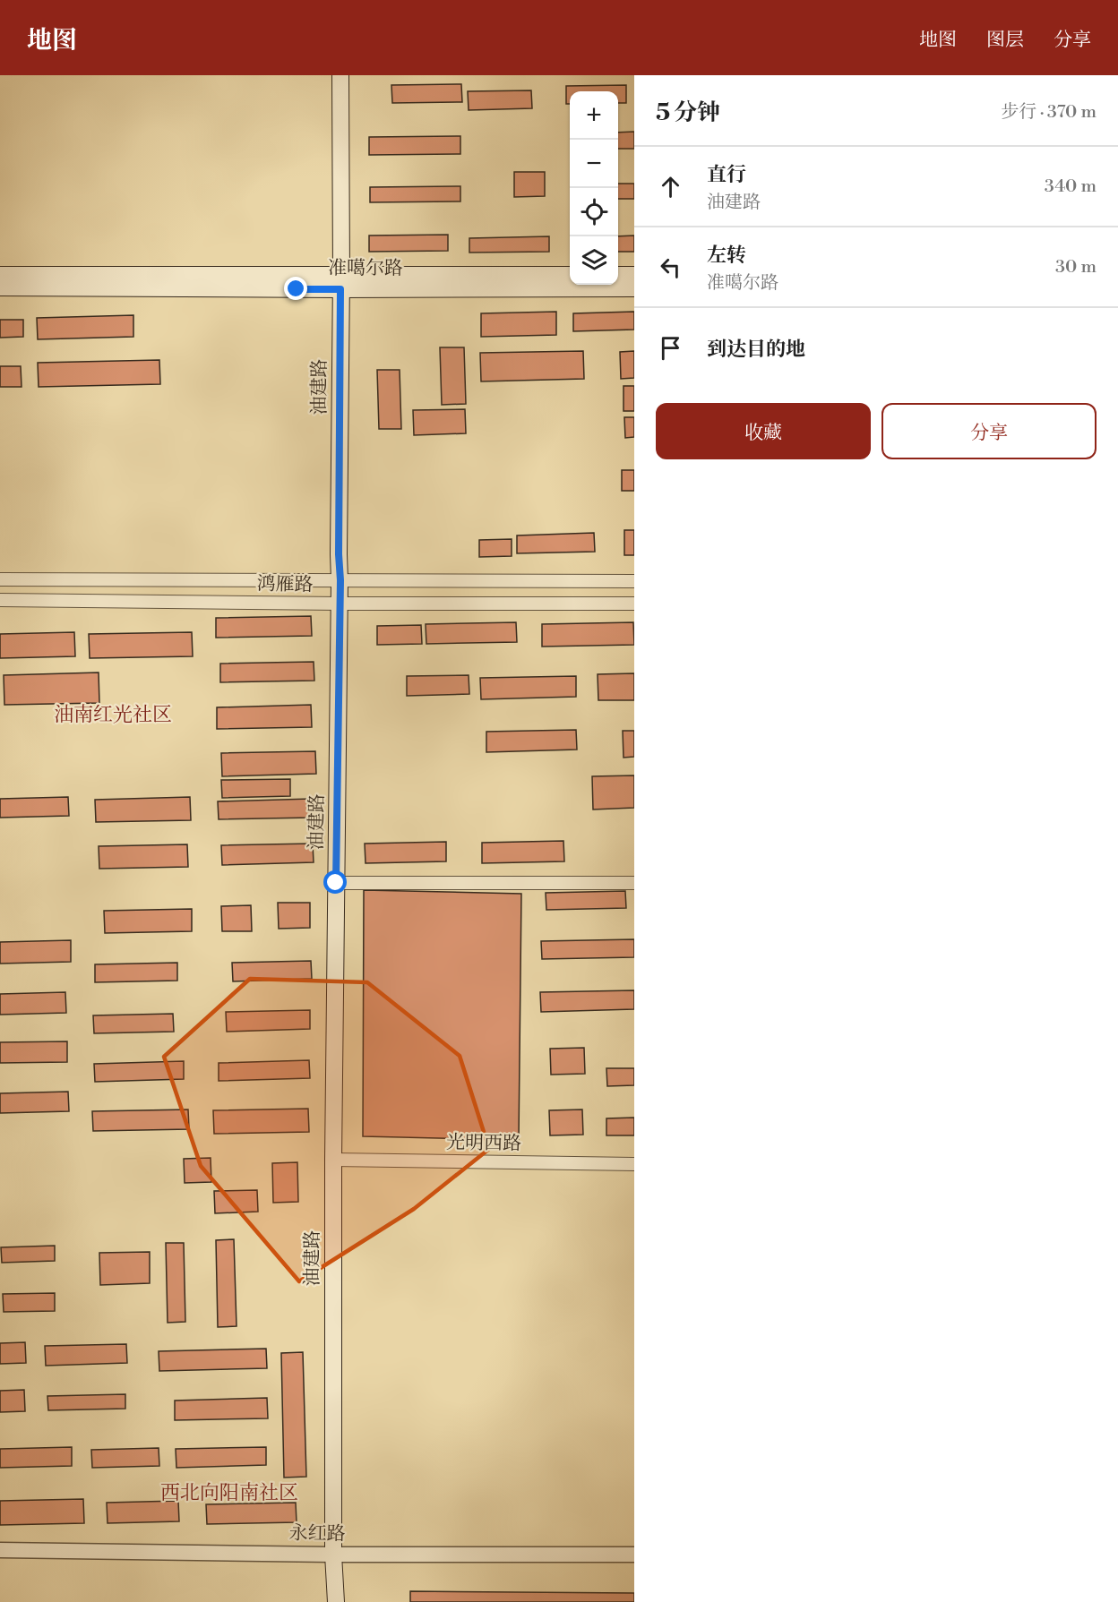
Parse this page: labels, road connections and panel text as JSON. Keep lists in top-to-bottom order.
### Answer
{
  "streets": {
    "main road": ["准噶尔路", "油建路"],
    "street": ["鸿雁路", "光明西路", "永红路"]
  },
  "crossings": [
    ["准噶尔路", "油建路"],
    ["油建路", "鸿雁路"],
    ["油建路", "光明西路"],
    ["油建路", "永红路"]
  ],
  "districts": ["油南红光社区", "西北向阳南社区"],
  "page": {
    "header": "地图",
    "nav": ["地图", "图层", "分享"],
    "heading": ["5 分钟", "步行 · 370 m"],
    "map_buttons": ["+", "−"],
    "list": [
      ["直行", "油建路", "340 m"],
      ["左转", "准噶尔路", "30 m"],
      "到达目的地"
    ],
    "buttons": ["收藏", "分享"]
  }
}
